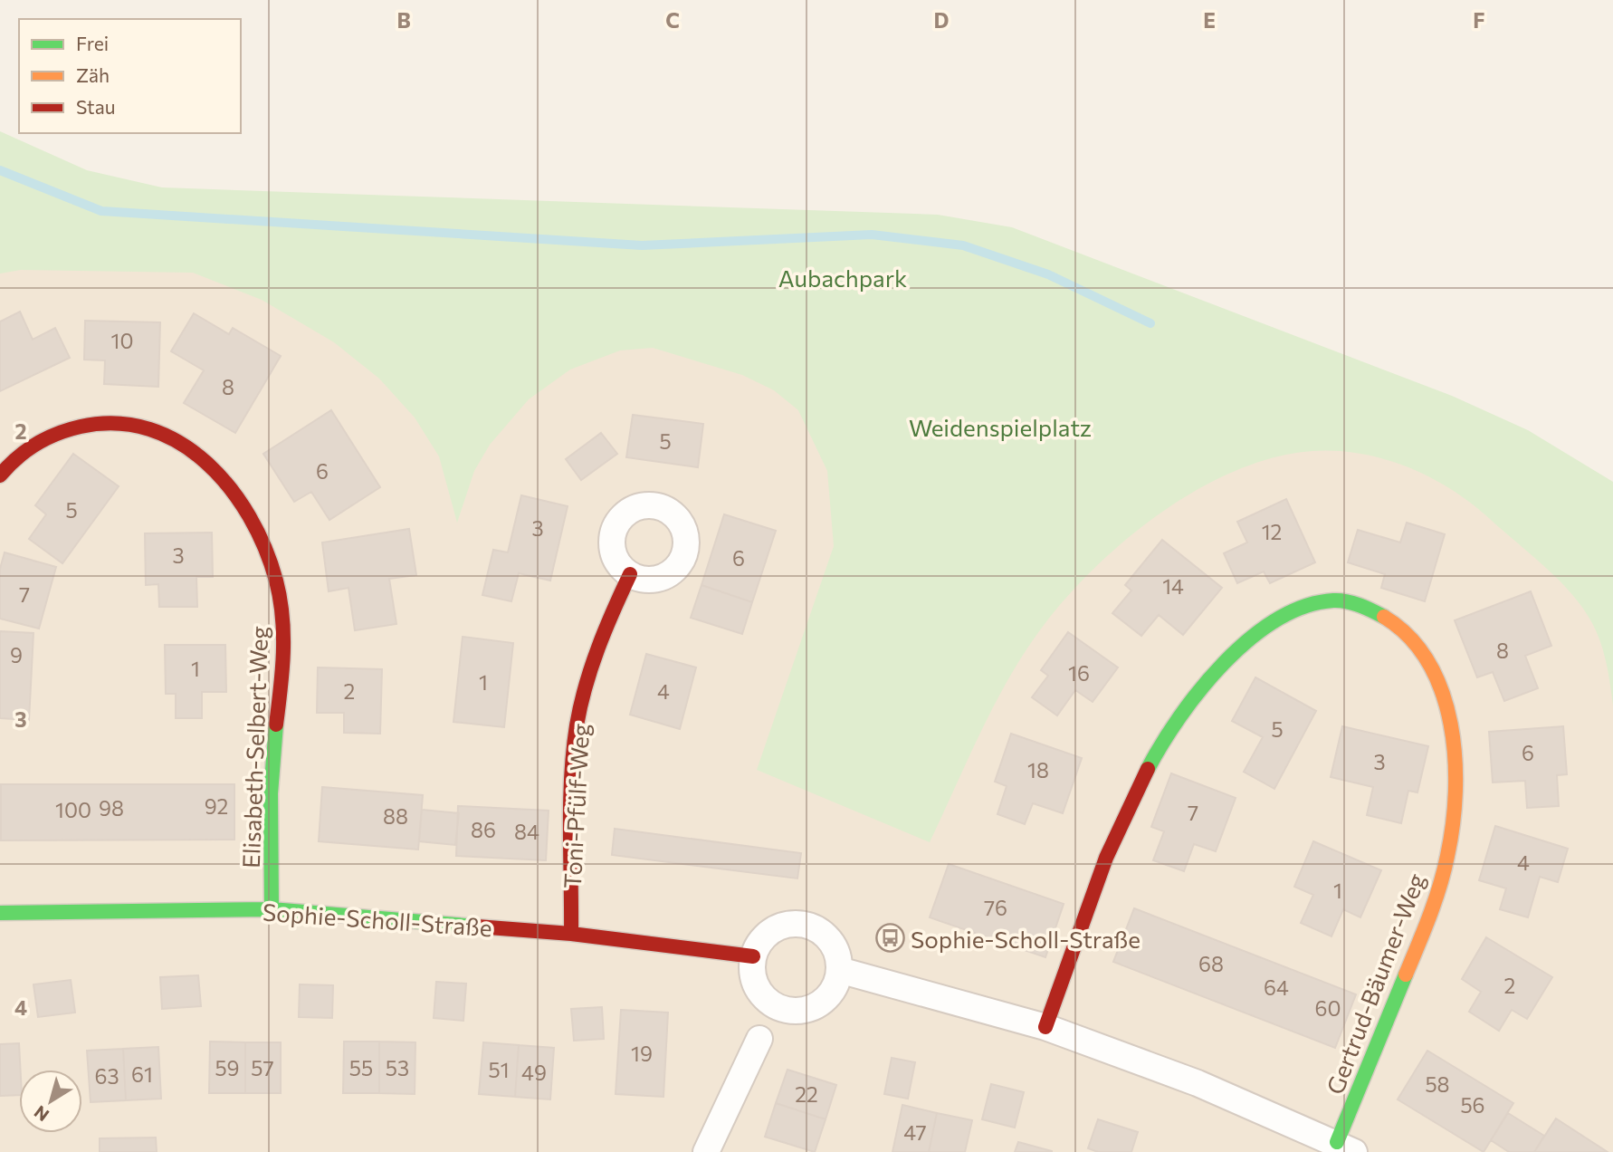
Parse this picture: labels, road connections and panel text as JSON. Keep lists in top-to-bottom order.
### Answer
{
  "streets": {
    "street": [
      "Elisabeth-Selbert-Weg",
      "Toni-Pfülf-Weg",
      "Sophie-Scholl-Straße",
      "Gertrud-Bäumer-Weg"
    ]
  },
  "crossings": [
    ["Elisabeth-Selbert-Weg", "Sophie-Scholl-Straße"],
    ["Toni-Pfülf-Weg", "Sophie-Scholl-Straße"]
  ],
  "parks": ["Aubachpark", "Weidenspielplatz"],
  "places": {
    "bus stop": ["Sophie-Scholl-Straße"]
  },
  "house_numbers": [
    "10",
    "8",
    "5",
    "6",
    "5",
    "3",
    "12",
    "3",
    "6",
    "14",
    "7",
    "8",
    "9",
    "1",
    "16",
    "1",
    "2",
    "4",
    "5",
    "6",
    "3",
    "18",
    "92",
    "98",
    "100",
    "7",
    "88",
    "86",
    "84",
    "4",
    "1",
    "76",
    "68",
    "2",
    "64",
    "60",
    "19",
    "59",
    "57",
    "55",
    "53",
    "51",
    "49",
    "61",
    "63",
    "58",
    "22",
    "56",
    "47"
  ],
  "legend": ["Frei", "Zäh", "Stau"],
  "north": "bottom left",
  "grid": {
    "columns": [
      "B",
      "C",
      "D",
      "E",
      "F"
    ],
    "rows": ["2", "3", "4"]
  }
}
